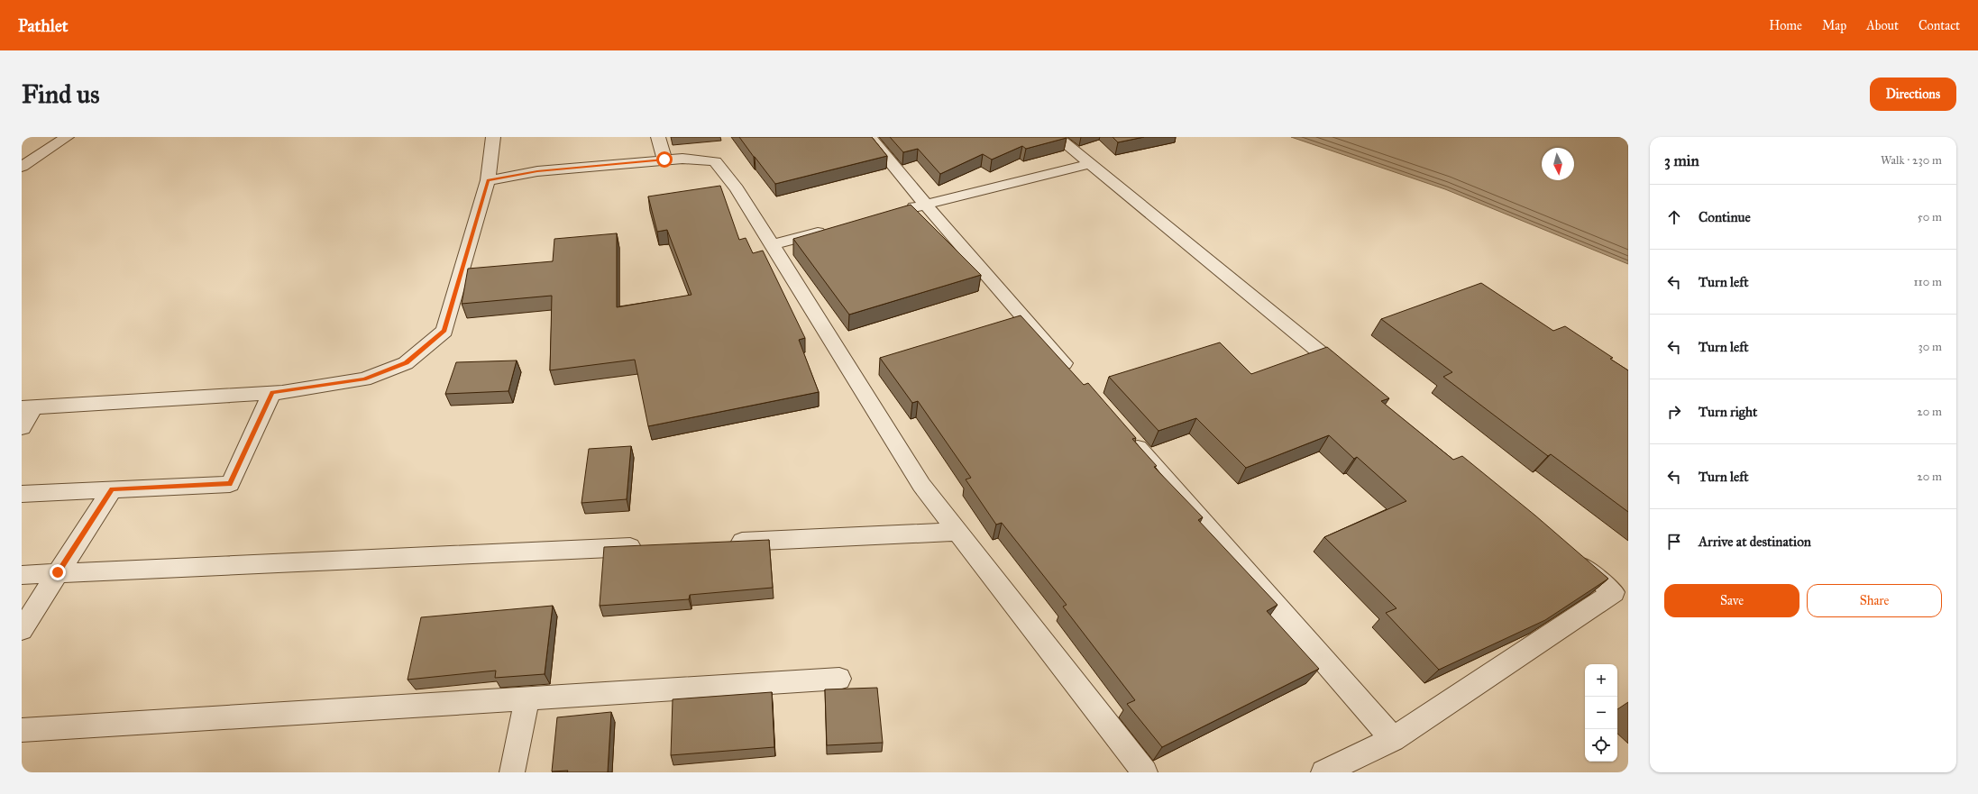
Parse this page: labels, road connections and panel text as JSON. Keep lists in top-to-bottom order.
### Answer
{
  "north": "bottom",
  "page": {
    "header": "Pathlet",
    "nav": [
      "Home",
      "Map",
      "About",
      "Contact"
    ],
    "buttons": [
      "Directions",
      ["Save", "Share"]
    ],
    "title": "Find us",
    "heading": ["3 min", "Walk · 230 m"],
    "list": [
      ["Continue", "50 m"],
      ["Turn left", "110 m"],
      ["Turn left", "30 m"],
      ["Turn right", "20 m"],
      ["Turn left", "20 m"],
      "Arrive at destination"
    ],
    "map_buttons": ["+", "−"]
  }
}
